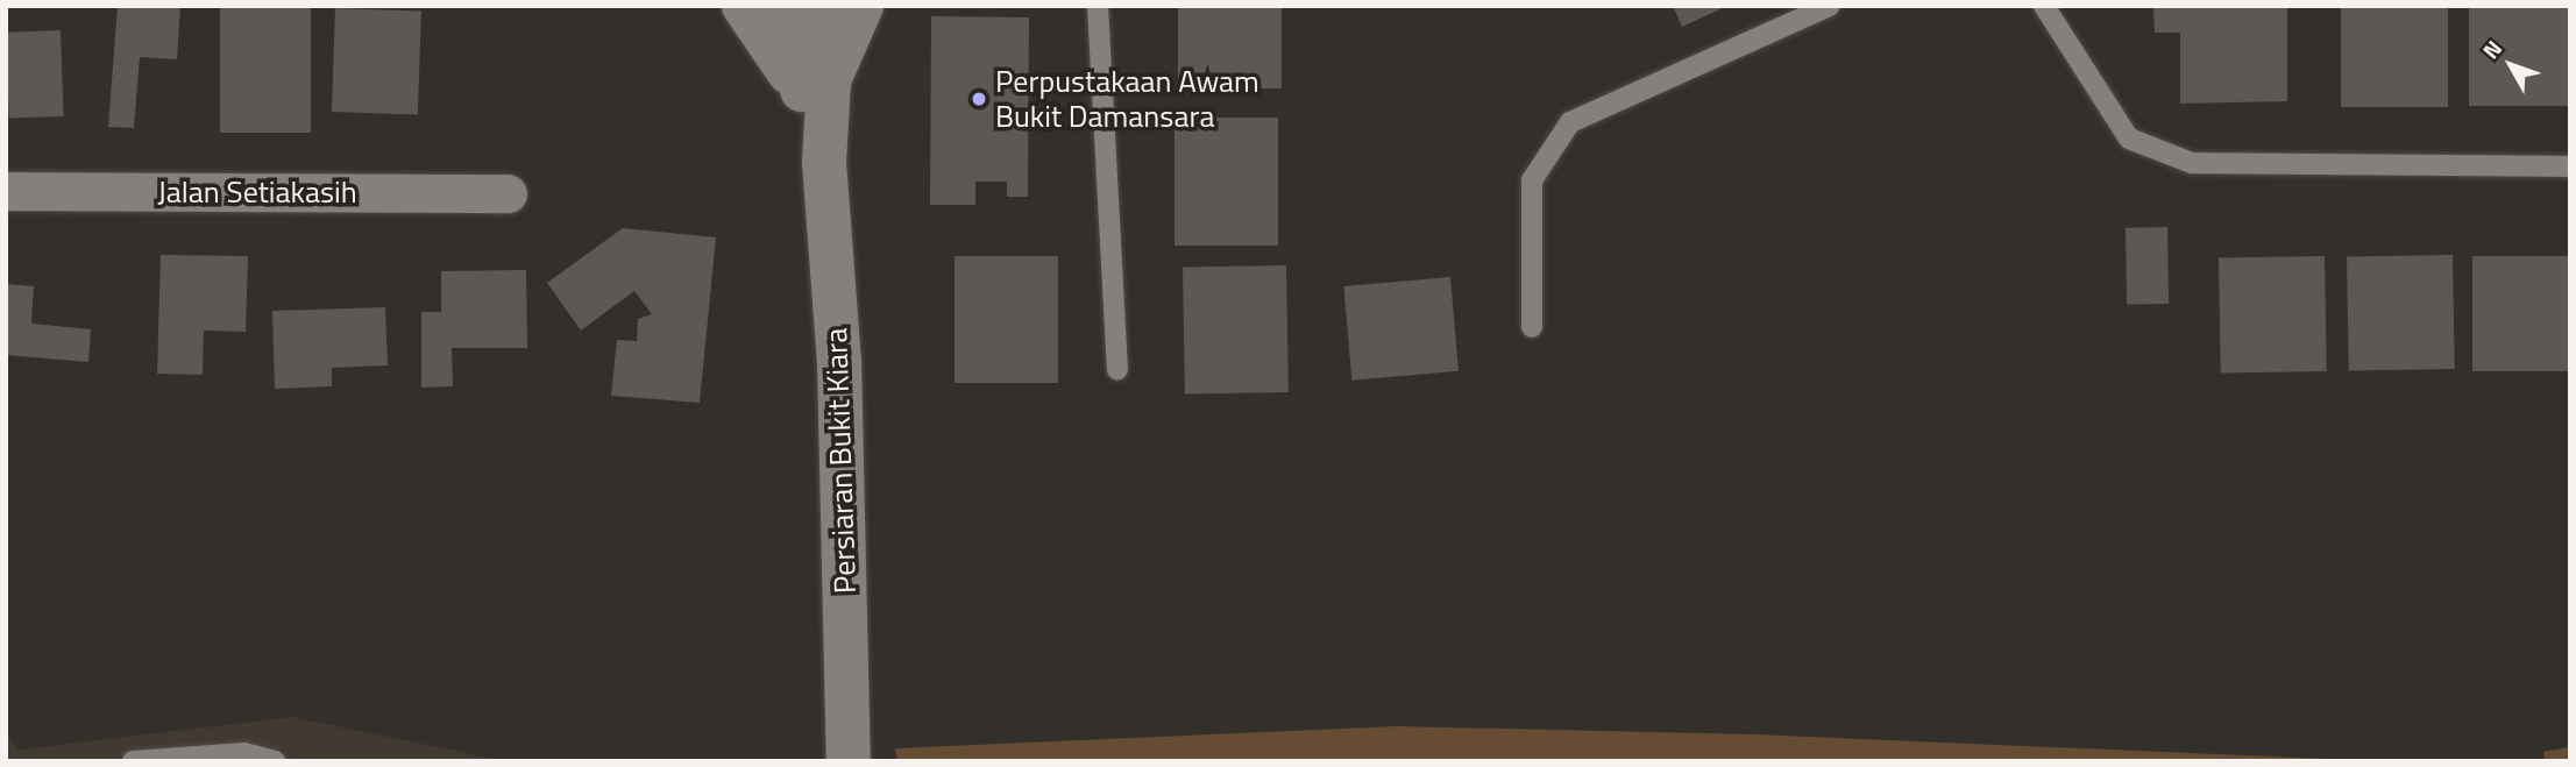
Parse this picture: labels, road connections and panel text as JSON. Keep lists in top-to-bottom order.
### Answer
{
  "streets": {
    "street": ["Jalan Setiakasih", "Persiaran Bukit Kiara"]
  },
  "places": ["Perpustakaan Awam Bukit Damansara"],
  "north": "top left"
}
